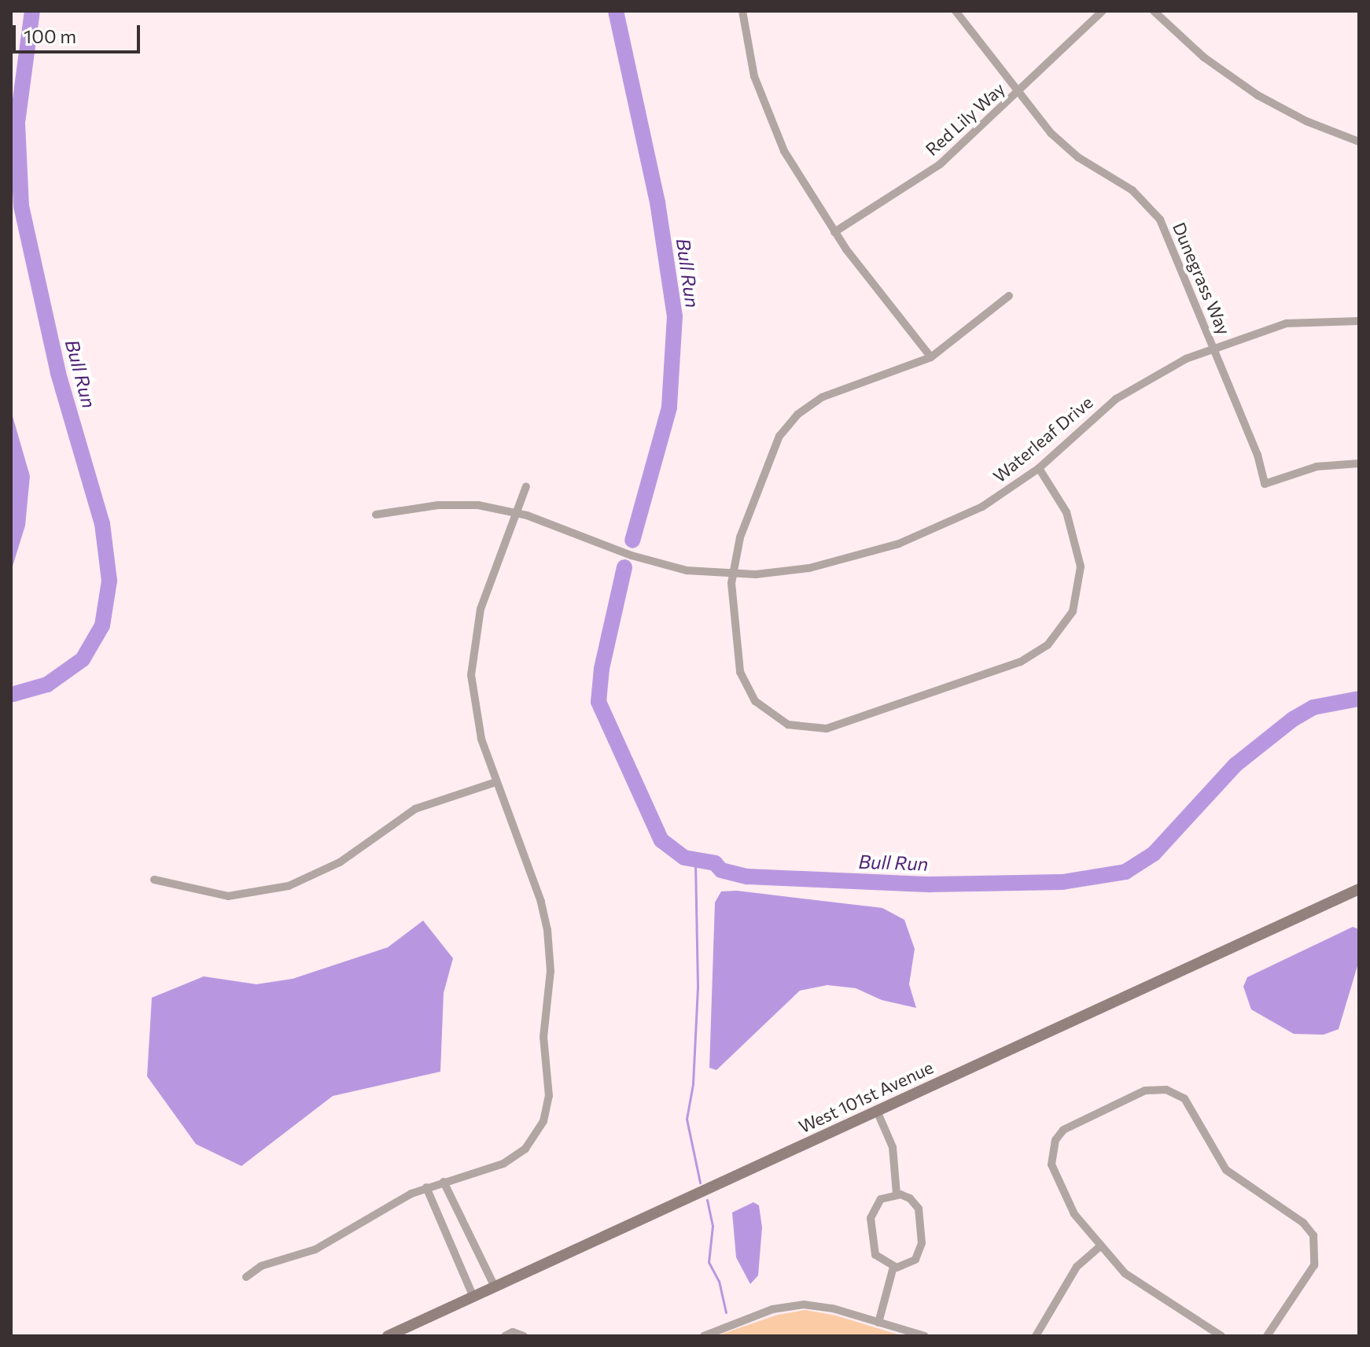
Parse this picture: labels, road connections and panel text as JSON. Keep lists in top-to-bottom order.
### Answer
{
  "streets": {
    "street": [
      "Red Lily Way",
      "Dunegrass Way",
      "Waterleaf Drive",
      "West 101st Avenue"
    ]
  },
  "crossings": [
    ["Red Lily Way", "Dunegrass Way"],
    ["Dunegrass Way", "Waterleaf Drive"]
  ],
  "water": ["Bull Run"],
  "scale_bar": "100 m"
}
